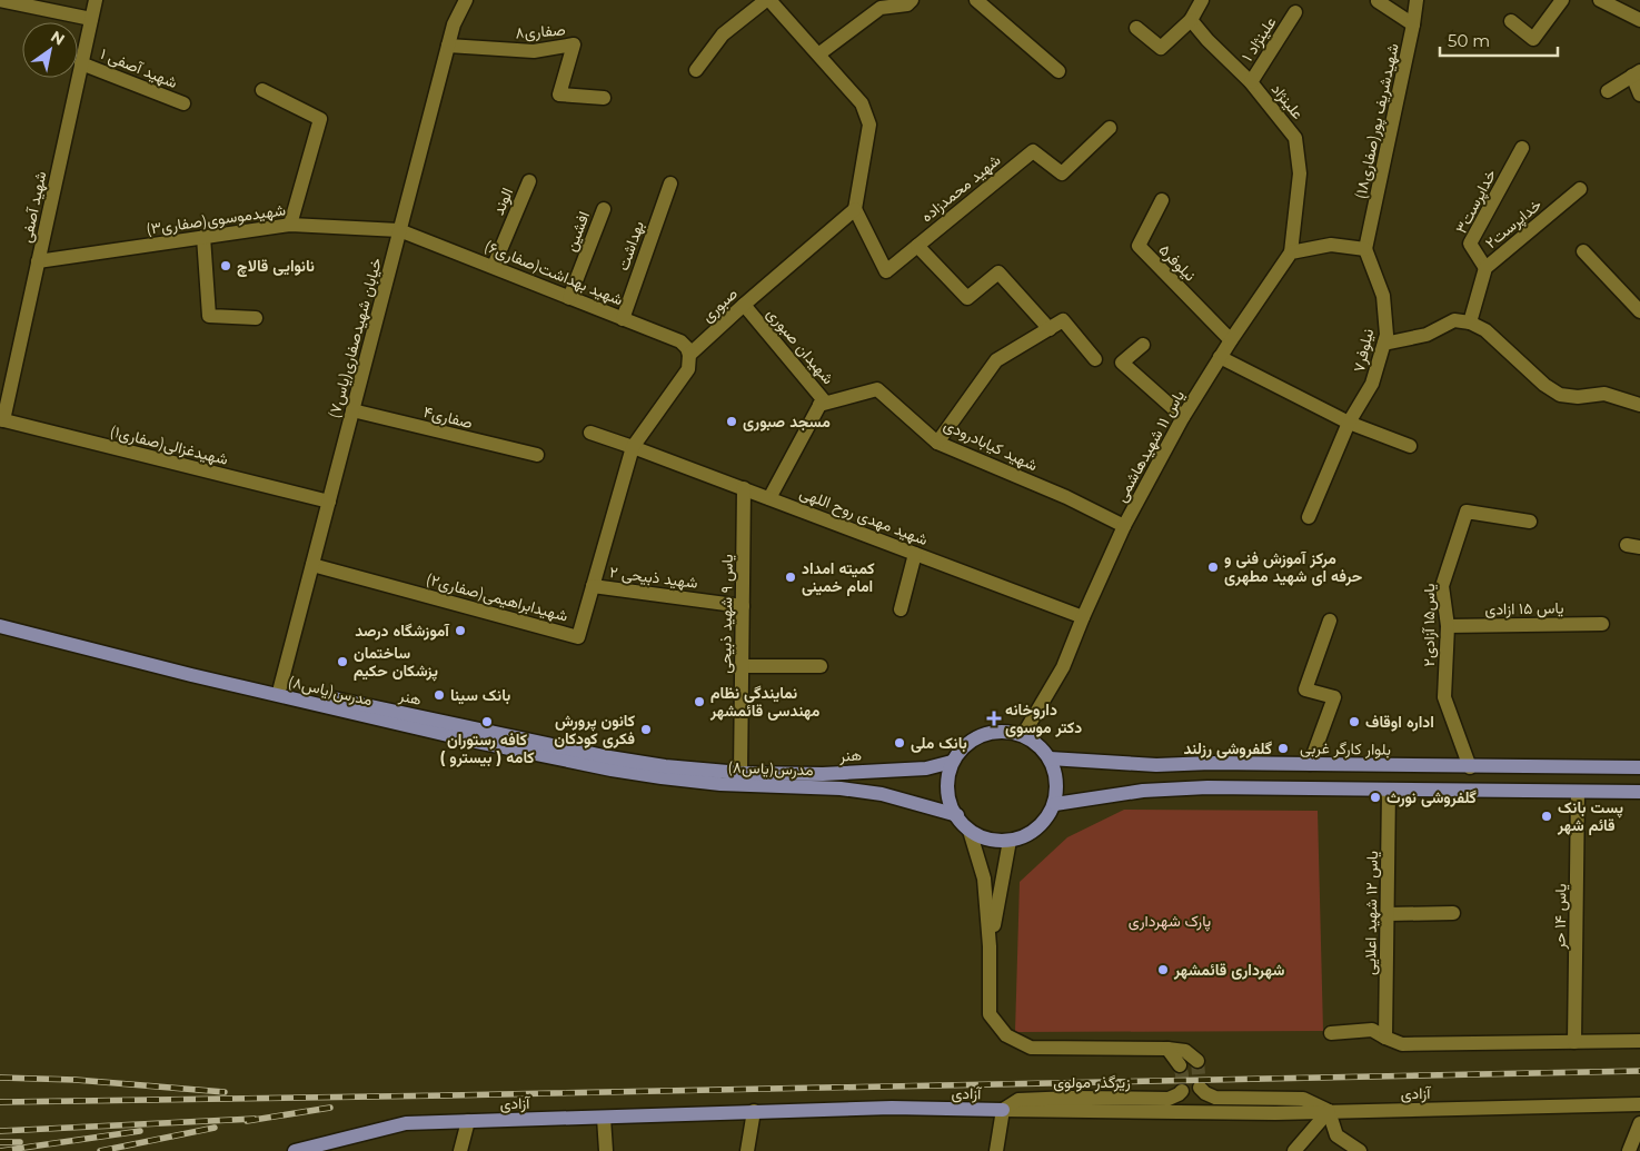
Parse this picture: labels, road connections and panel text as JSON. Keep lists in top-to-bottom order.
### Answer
{
  "streets": {
    "main road": [
      "مدرس(یاس۸)",
      "هنر",
      "بلوار کارگر غربی",
      "آزادی"
    ],
    "street": [
      "صفاری۸",
      "علینژاد ۱",
      "شهید آصفی ۱",
      "علینژاد",
      "شهیدشریف پور(صفاری۱۸)",
      "شهید محمدزاده",
      "الوند",
      "خداپرست۳",
      "شهید آصفی",
      "شهیدموسوی(صفاری۳)",
      "خداپرست۲",
      "افشین",
      "بهداشت",
      "نیلوفر۵",
      "شهید بهداشت(صفاری۶)",
      "صبوری",
      "خیابان شهیدصفاری(یاس۷)",
      "شهیدان صبوری",
      "نیلوفر۷",
      "صفاری۴",
      "شهیدغزالی(صفاری۱)",
      "شهید کیابادرودی",
      "یاس ۱۱ شهیدهاشمی",
      "شهید مهدی روح اللهی",
      "شهید ذبیحی ۲",
      "شهیدابراهیمی(صفاری۲)",
      "یاس ۱۵ ازادی",
      "یاس ۹ شهید ذبیحی",
      "یاس۱۵ آزادی۲",
      "یاس ۱۲ شهید اعلایی",
      "یاس ۱۴ حر",
      "زیرگذر مولوی"
    ]
  },
  "crossings": [
    ["صفاری۸", "خیابان شهیدصفاری(یاس۷)"],
    ["علینژاد ۱", "علینژاد"],
    ["شهید آصفی ۱", "شهید آصفی"],
    ["علینژاد", "یاس ۱۱ شهیدهاشمی"],
    ["شهیدشریف پور(صفاری۱۸)", "نیلوفر۷"],
    ["شهید محمدزاده", "صبوری"],
    ["الوند", "شهید بهداشت(صفاری۶)"],
    ["خداپرست۳", "خداپرست۲"],
    ["شهید آصفی", "شهیدموسوی(صفاری۳)"],
    ["شهید آصفی", "شهیدغزالی(صفاری۱)"],
    ["شهیدموسوی(صفاری۳)", "شهید بهداشت(صفاری۶)"],
    ["شهیدموسوی(صفاری۳)", "خیابان شهیدصفاری(یاس۷)"],
    ["افشین", "شهید بهداشت(صفاری۶)"],
    ["بهداشت", "شهید بهداشت(صفاری۶)"],
    ["نیلوفر۵", "یاس ۱۱ شهیدهاشمی"],
    ["شهید بهداشت(صفاری۶)", "صبوری"],
    ["شهید بهداشت(صفاری۶)", "خیابان شهیدصفاری(یاس۷)"],
    ["صبوری", "شهیدان صبوری"],
    ["صبوری", "شهید مهدی روح اللهی"],
    ["صبوری", "شهیدابراهیمی(صفاری۲)"],
    ["خیابان شهیدصفاری(یاس۷)", "صفاری۴"],
    ["خیابان شهیدصفاری(یاس۷)", "شهیدغزالی(صفاری۱)"],
    ["خیابان شهیدصفاری(یاس۷)", "شهیدابراهیمی(صفاری۲)"],
    ["خیابان شهیدصفاری(یاس۷)", "هنر"],
    ["شهیدان صبوری", "شهید کیابادرودی"],
    ["شهیدان صبوری", "شهید مهدی روح اللهی"],
    ["شهید کیابادرودی", "یاس ۱۱ شهیدهاشمی"],
    ["یاس ۱۱ شهیدهاشمی", "شهید مهدی روح اللهی"],
    ["یاس ۱۱ شهیدهاشمی", "مدرس(یاس۸)"],
    ["یاس ۱۱ شهیدهاشمی", "هنر"],
    ["یاس ۱۱ شهیدهاشمی", "بلوار کارگر غربی"],
    ["شهید مهدی روح اللهی", "شهیدابراهیمی(صفاری۲)"],
    ["شهید مهدی روح اللهی", "یاس ۹ شهید ذبیحی"],
    ["شهید ذبیحی ۲", "شهیدابراهیمی(صفاری۲)"],
    ["شهید ذبیحی ۲", "یاس ۹ شهید ذبیحی"],
    ["یاس ۱۵ ازادی", "یاس۱۵ آزادی۲"],
    ["یاس ۹ شهید ذبیحی", "هنر"],
    ["یاس۱۵ آزادی۲", "بلوار کارگر غربی"],
    ["مدرس(یاس۸)", "هنر"],
    ["مدرس(یاس۸)", "بلوار کارگر غربی"],
    ["هنر", "بلوار کارگر غربی"],
    ["زیرگذر مولوی", "آزادی"]
  ],
  "parks": ["پارک شهرداری"],
  "places": {
    "other": [
      "نانوایی قالاچ",
      "مسجد صبوری",
      "مرکز آموزش فنی و حرفه ای شهید مطهری",
      "کمیته امداد امام خمینی",
      "آموزشگاه درصد",
      "ساختمان پزشکان حکیم",
      "بانک سینا",
      "نمایندگی نظام مهندسی قائمشهر",
      "کافه رستوران کامه ( بیسترو )",
      "اداره اوقاف",
      "کانون پرورش فکری کودکان",
      "بانک ملی",
      "گلفروشی رزلند",
      "گلفروشی نورث",
      "پست بانک قائم شهر",
      "شهرداری قائمشهر"
    ],
    "health": ["داروخانه دکتر موسوی"]
  },
  "scale_bar": "50 m",
  "north": "top right"
}
